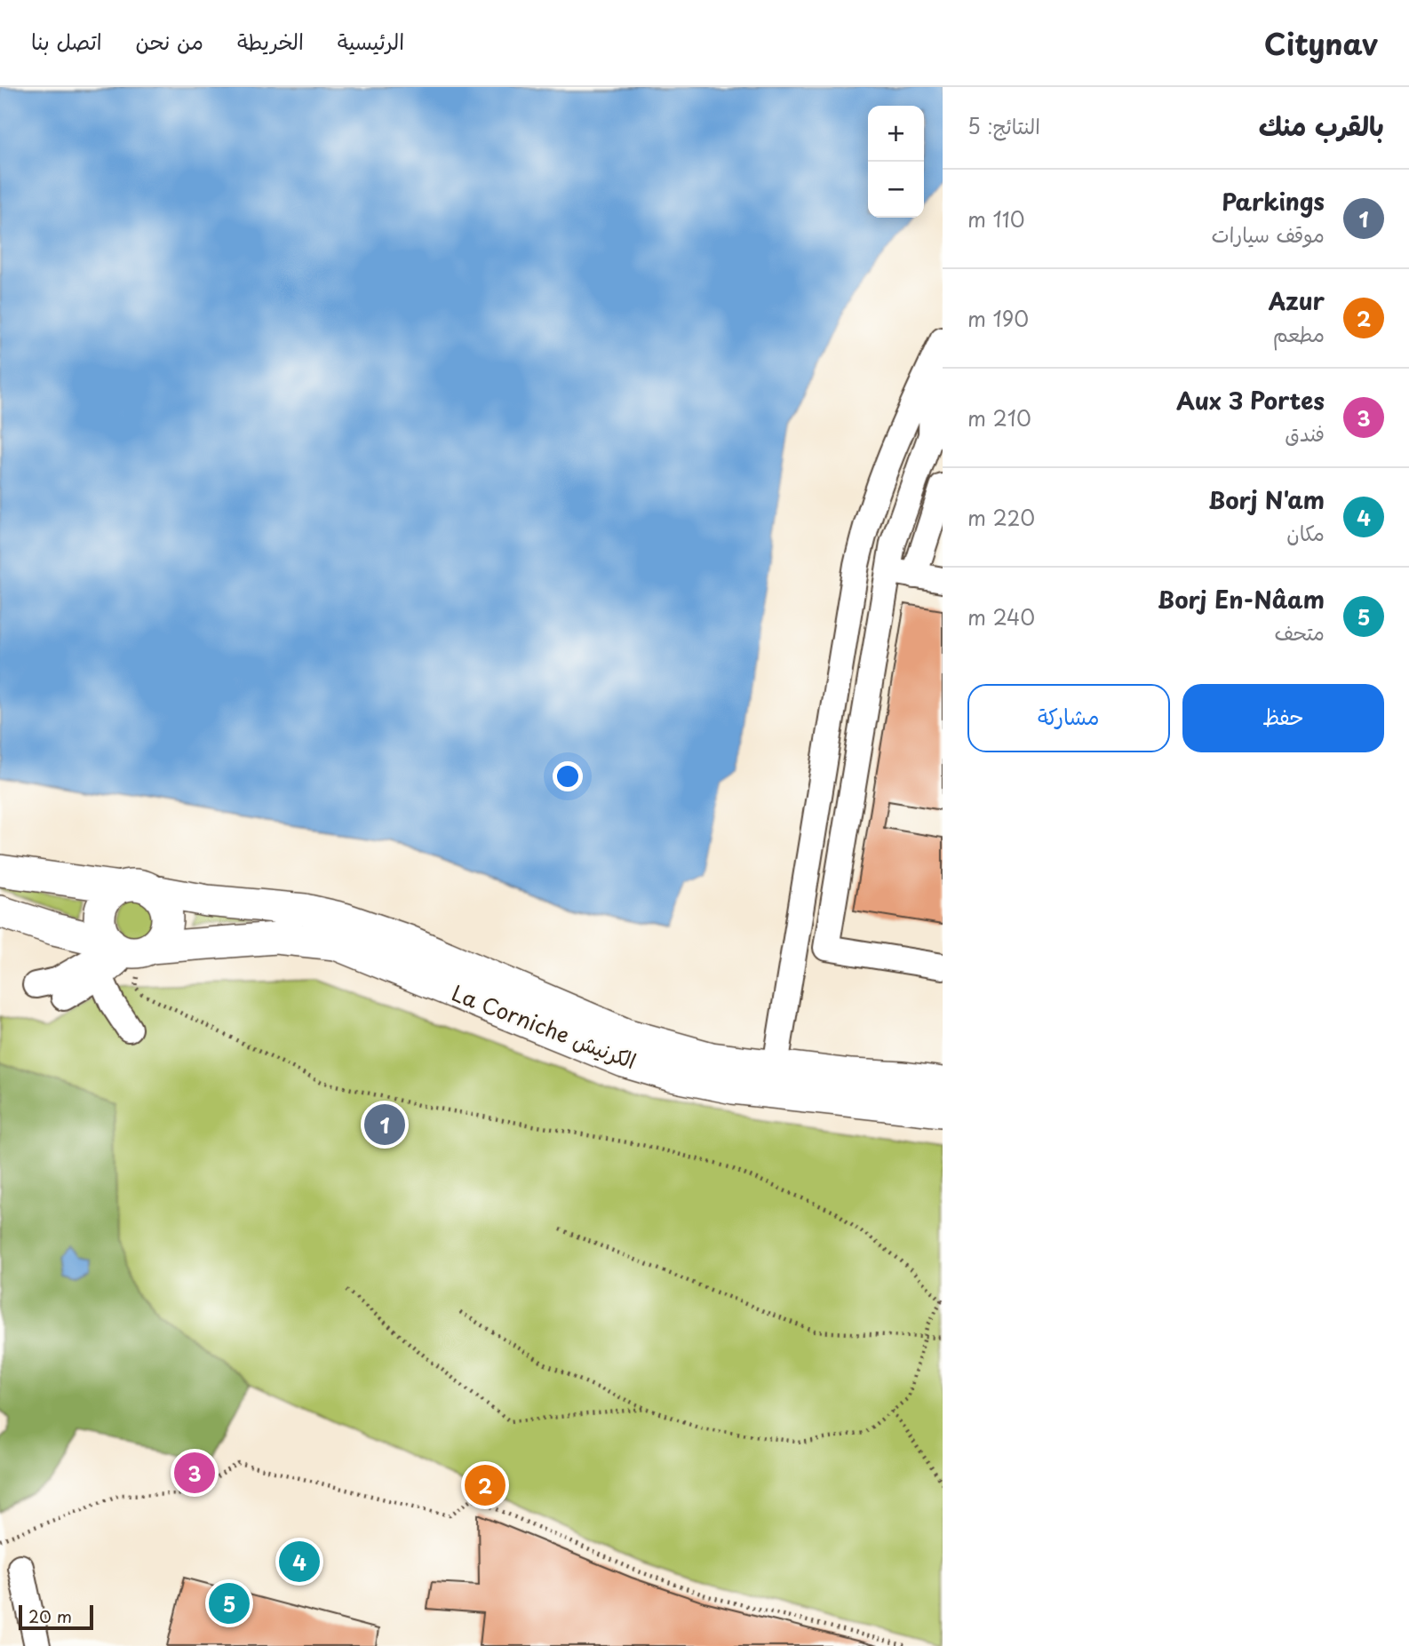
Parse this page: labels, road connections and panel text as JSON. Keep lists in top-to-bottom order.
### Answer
{
  "streets": {
    "main road": ["La Corniche الكرنيش"]
  },
  "scale_bar": "20 m",
  "page": {
    "header": "Citynav",
    "nav": [
      "الرئيسية",
      "الخريطة",
      "من نحن",
      "اتصل بنا"
    ],
    "heading": ["بالقرب منك", "النتائج: 5"],
    "map_buttons": ["+", "−"],
    "list": [
      {
        "mark": "1",
        "name": "Parkings",
        "note": "موقف سيارات",
        "value": "110 m"
      },
      {
        "mark": "2",
        "name": "Azur",
        "note": "مطعم",
        "value": "190 m"
      },
      {
        "mark": "3",
        "name": "Aux 3 Portes",
        "note": "فندق",
        "value": "210 m"
      },
      {
        "mark": "4",
        "name": "Borj N'am",
        "note": "مكان",
        "value": "220 m"
      },
      {
        "mark": "5",
        "name": "Borj En-Nâam",
        "note": "متحف",
        "value": "240 m"
      }
    ],
    "buttons": ["حفظ", "مشاركة"],
    "pins": [
      "1",
      "3",
      "2",
      "4",
      "5"
    ],
    "scale": "20 m"
  }
}
